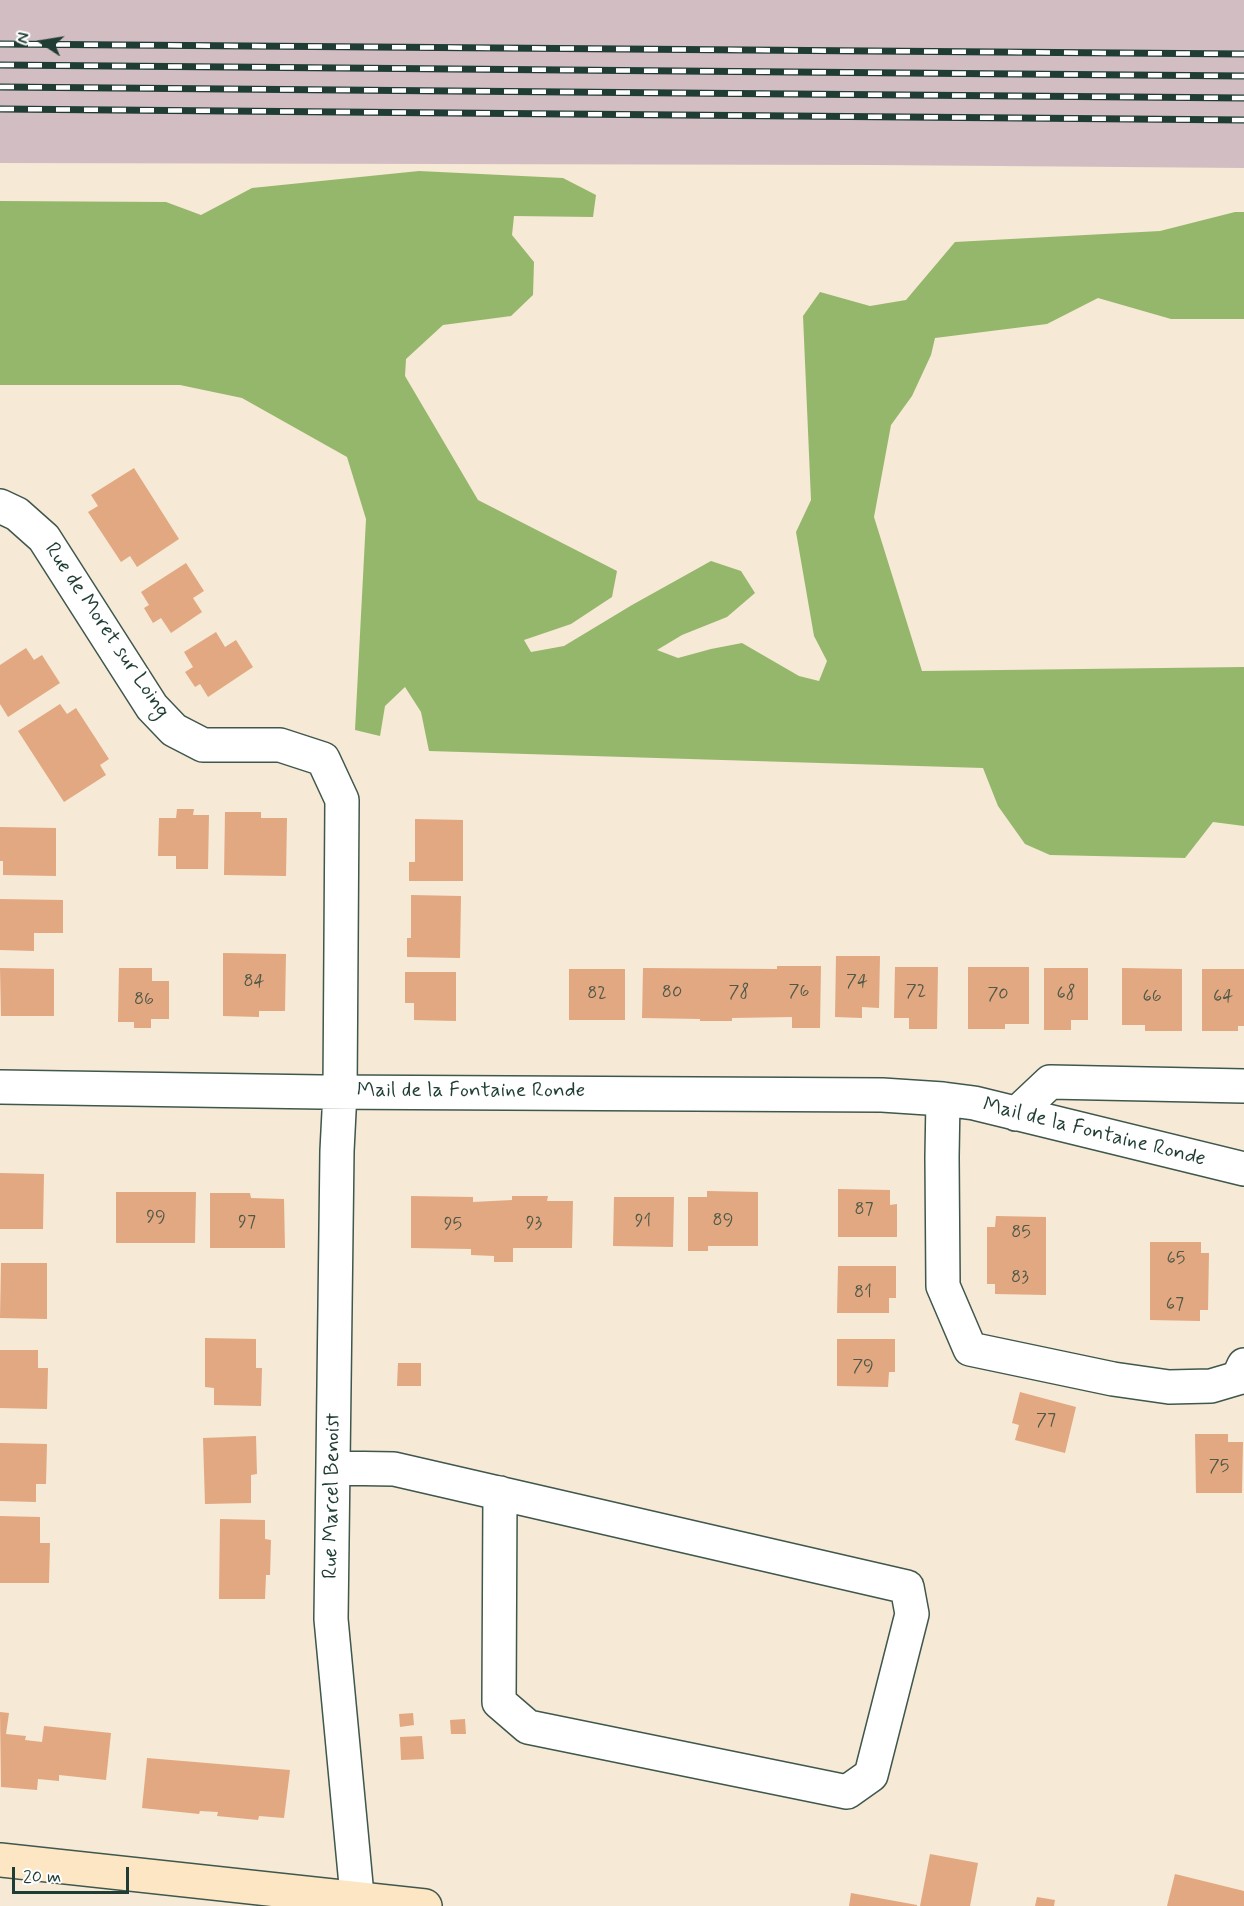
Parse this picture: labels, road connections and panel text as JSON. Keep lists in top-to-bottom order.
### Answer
{
  "streets": {
    "street": ["Rue de Moret sur Loing", "Mail de la Fontaine Ronde", "Rue Marcel Benoist"]
  },
  "crossings": [
    ["Rue de Moret sur Loing", "Rue Marcel Benoist"],
    ["Mail de la Fontaine Ronde", "Rue Marcel Benoist"]
  ],
  "house_numbers": [
    "84",
    "74",
    "76",
    "72",
    "80",
    "78",
    "82",
    "68",
    "70",
    "66",
    "64",
    "86",
    "87",
    "99",
    "89",
    "91",
    "97",
    "93",
    "95",
    "85",
    "65",
    "83",
    "81",
    "67",
    "79",
    "77",
    "75"
  ],
  "scale_bar": "20 m",
  "north": "left"
}
